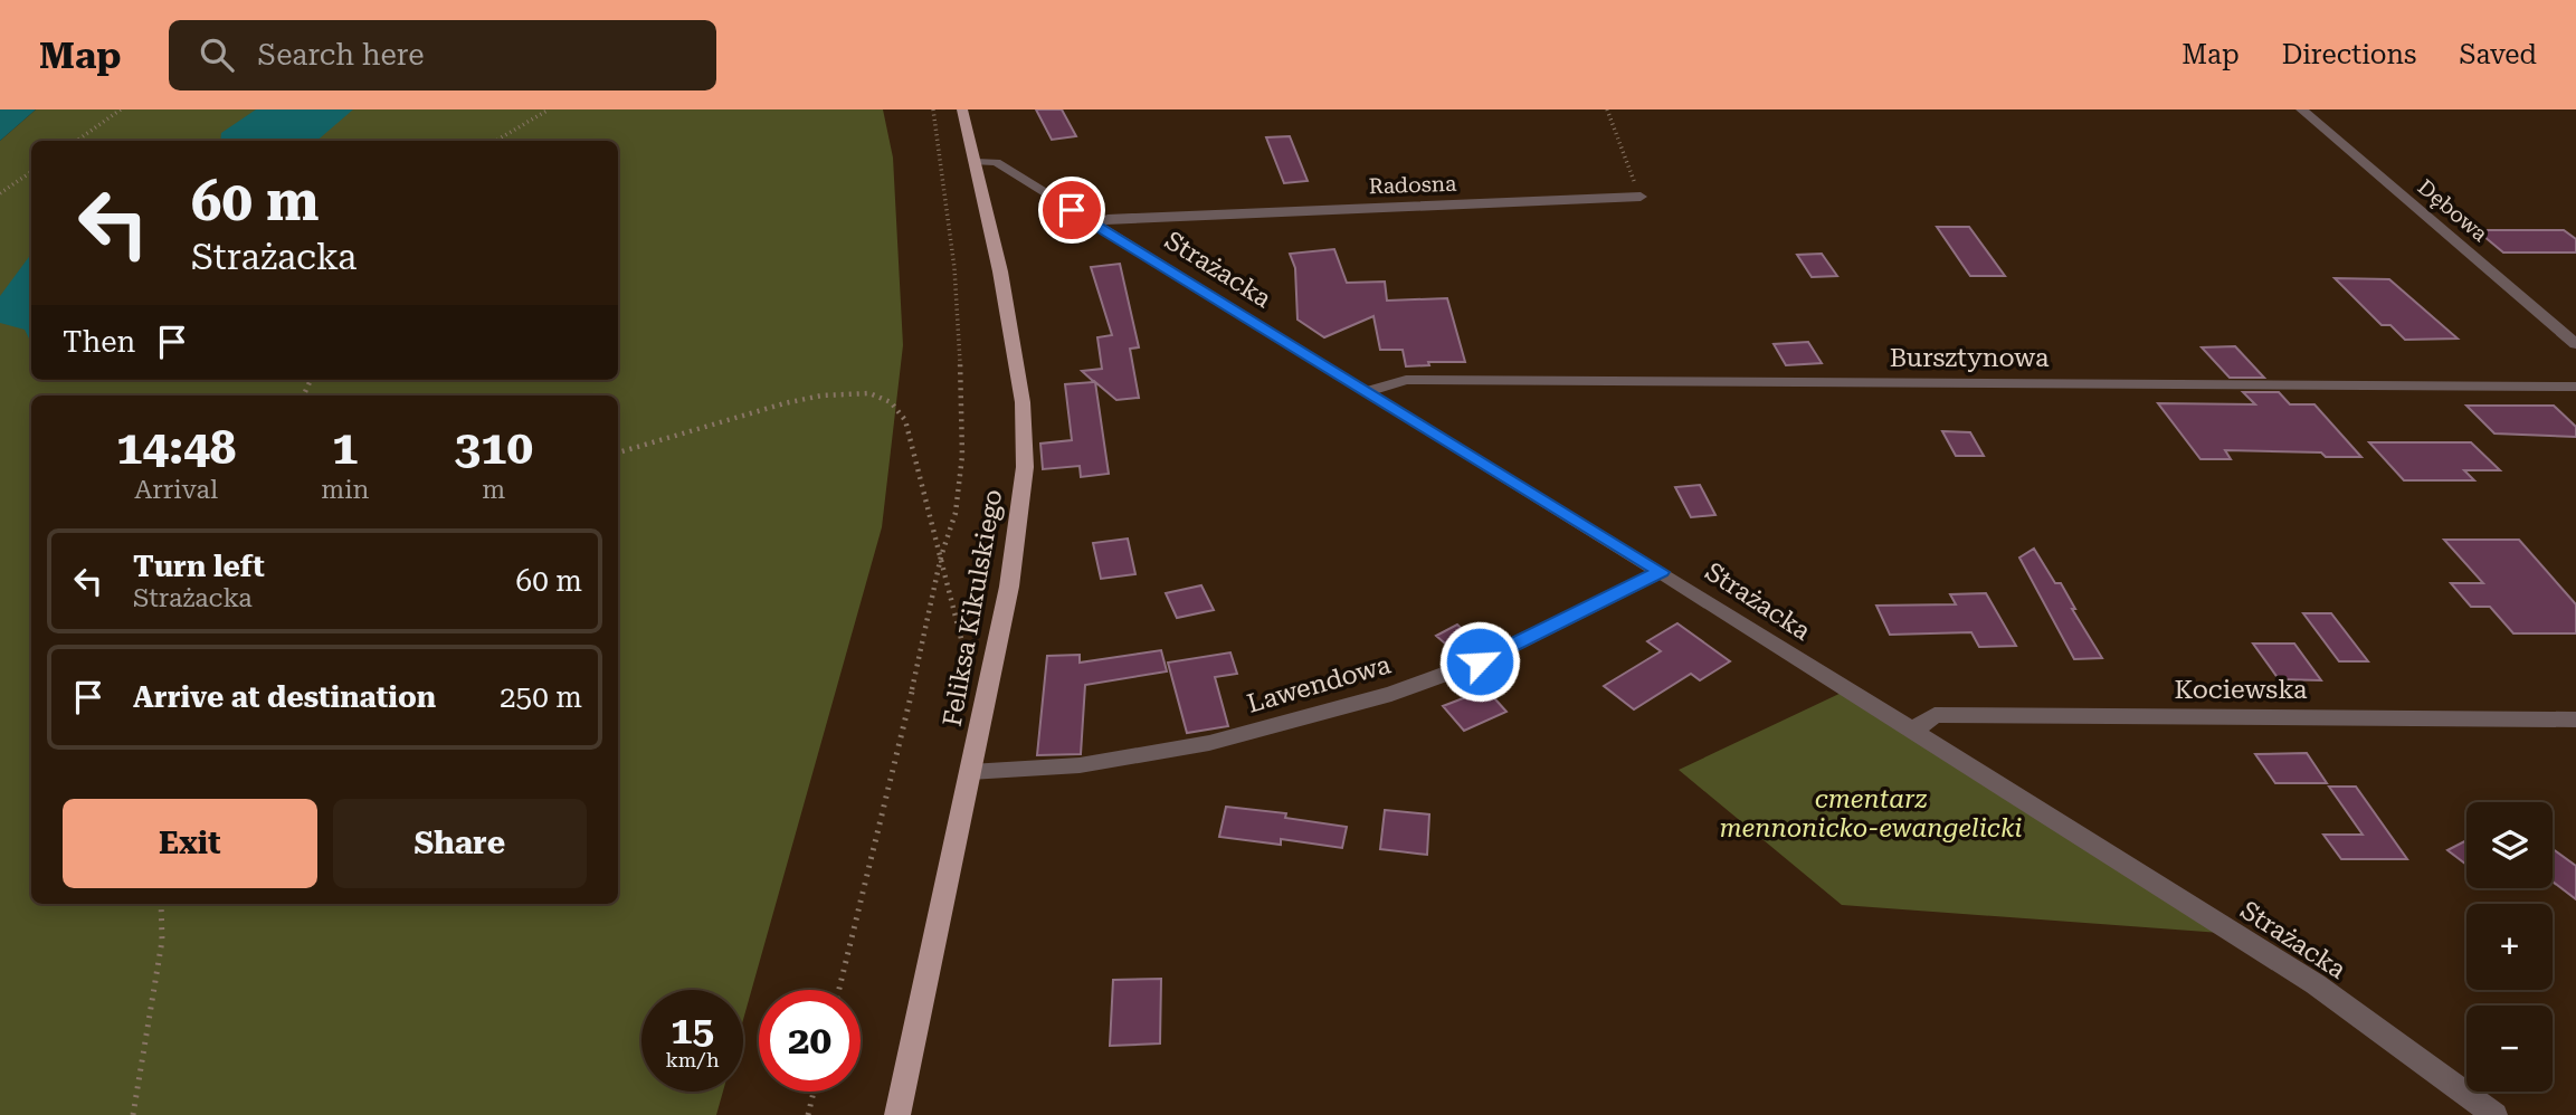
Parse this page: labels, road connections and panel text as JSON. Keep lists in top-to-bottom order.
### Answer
{
  "streets": {
    "main road": ["Feliksa Kikulskiego"],
    "street": [
      "Radosna",
      "Dębowa",
      "Strażacka",
      "Bursztynowa",
      "Lawendowa",
      "Kociewska"
    ]
  },
  "crossings": [
    ["Radosna", "Strażacka"],
    ["Strażacka", "Bursztynowa"],
    ["Strażacka", "Feliksa Kikulskiego"],
    ["Strażacka", "Lawendowa"],
    ["Strażacka", "Kociewska"],
    ["Feliksa Kikulskiego", "Lawendowa"]
  ],
  "parks": ["cmentarz mennonicko-ewangelicki"],
  "page": {
    "header": "Map",
    "search": "Search here",
    "nav": ["Map", "Directions", "Saved"],
    "turn": ["60 m", "Strażacka"],
    "then": "Then",
    "eta": [
      "14:48",
      "Arrival",
      "1",
      "min",
      "310",
      "m"
    ],
    "list": [
      {
        "name": "Turn left",
        "note": "Strażacka",
        "value": "60 m"
      },
      {
        "name": "Arrive at destination",
        "value": "250 m"
      }
    ],
    "buttons": ["Exit", "Share"],
    "map_buttons": ["+", "−"],
    "speed": "15 km/h",
    "limit": "20"
  }
}
